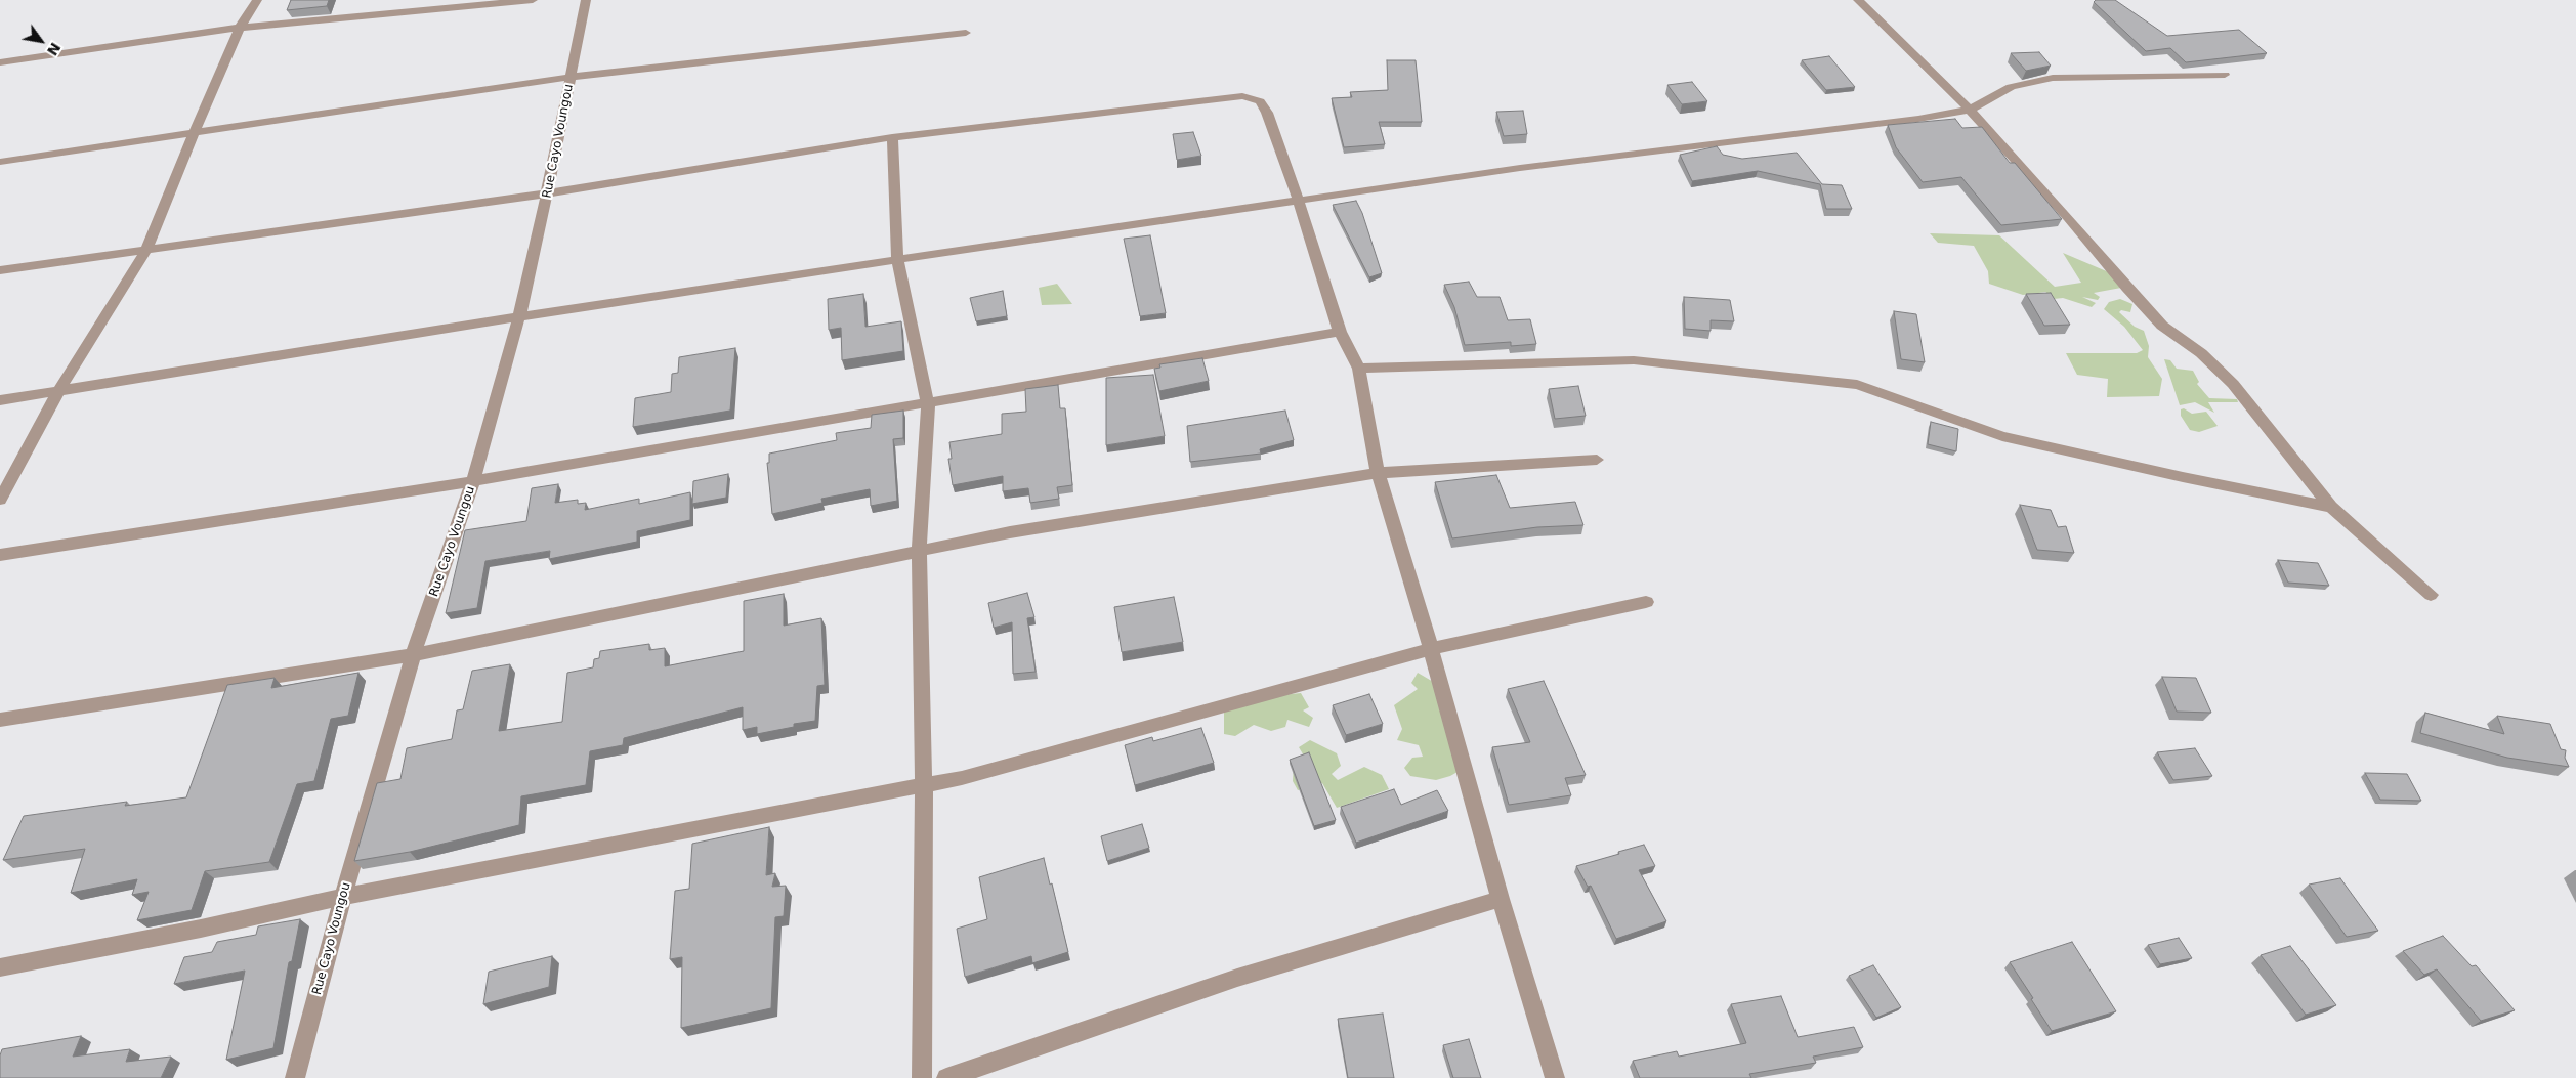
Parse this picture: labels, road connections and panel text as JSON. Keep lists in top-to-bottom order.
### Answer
{
  "streets": {
    "street": ["Rue Cayo Voungou"]
  },
  "north": "bottom right"
}
